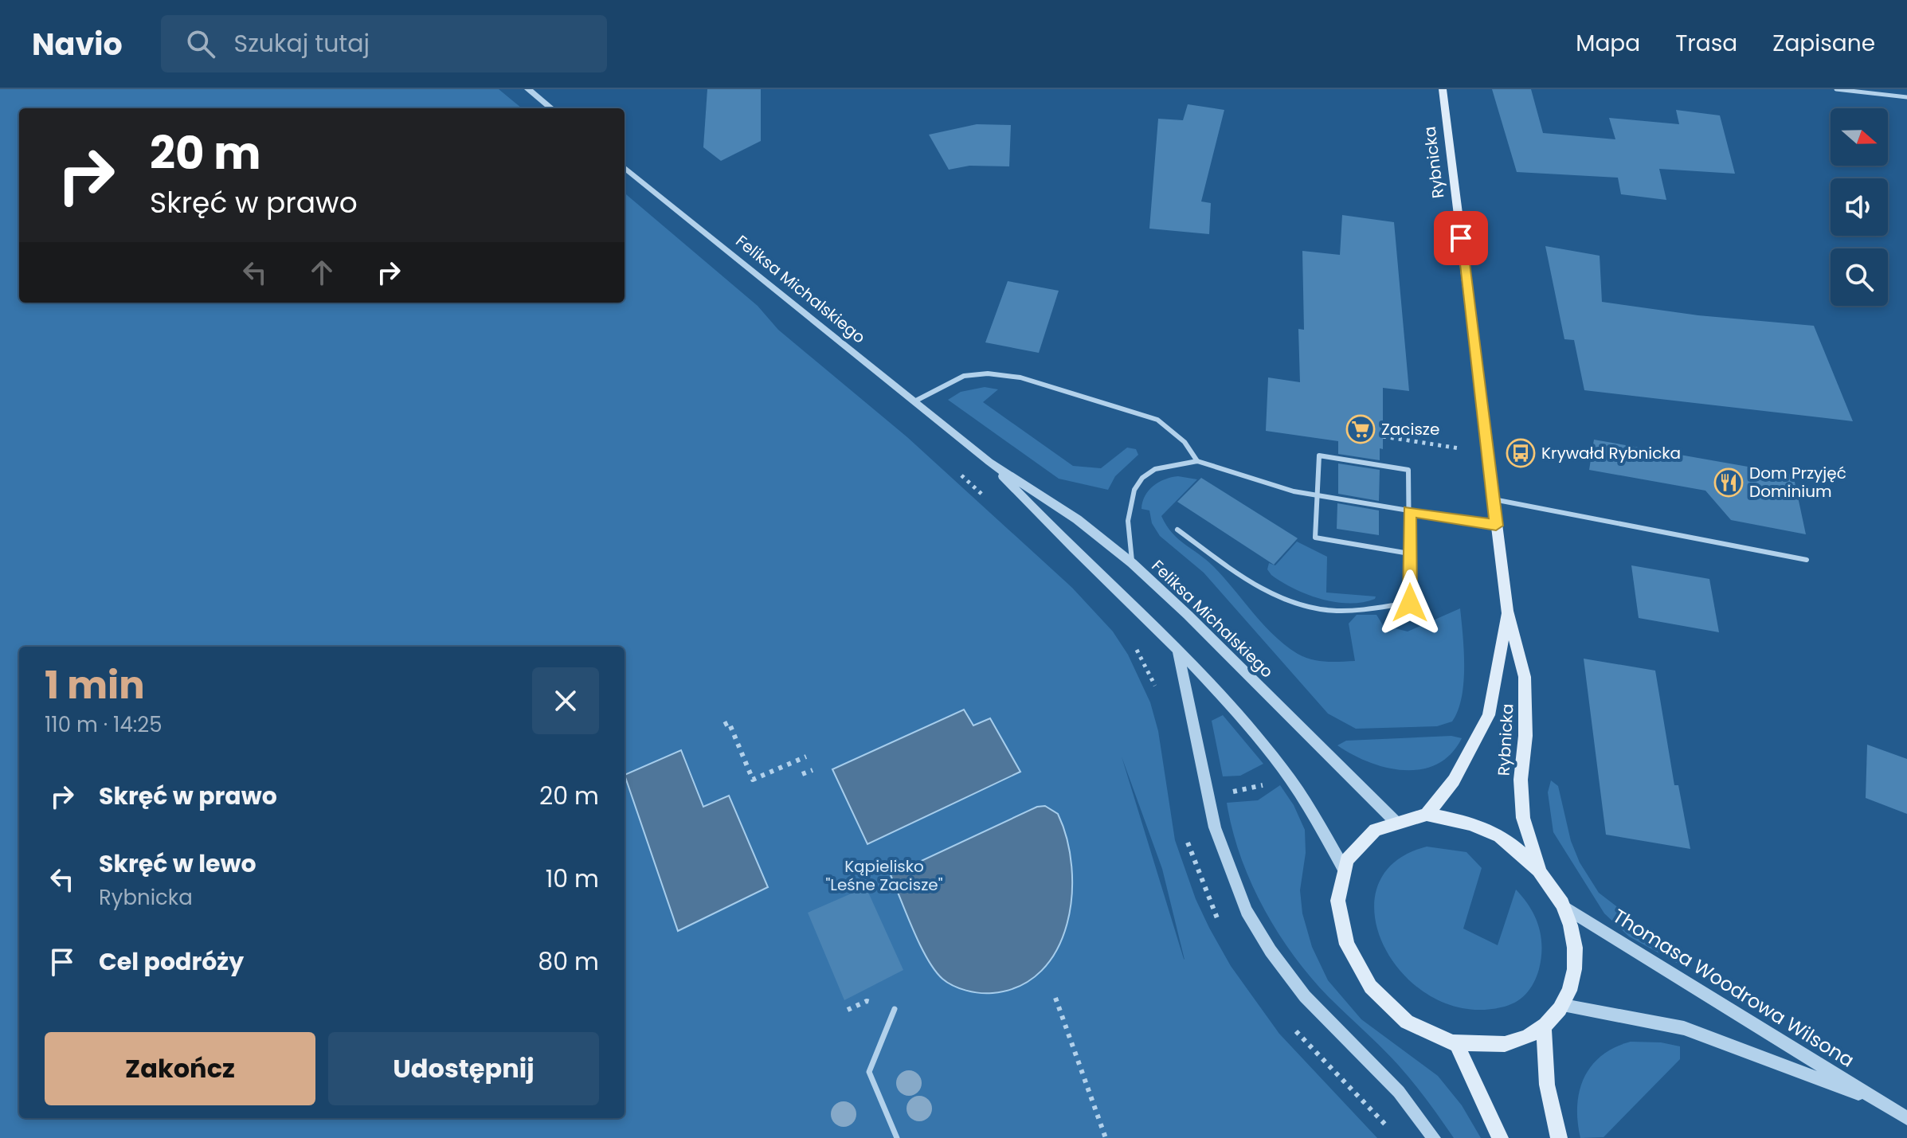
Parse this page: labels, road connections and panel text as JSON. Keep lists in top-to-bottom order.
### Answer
{
  "streets": {
    "main road": ["Rybnicka"],
    "street": ["Feliksa Michalskiego", "Thomasa Woodrowa Wilsona"]
  },
  "parks": ["Kąpielisko \"Leśne Zacisze\""],
  "places": {
    "supermarket": ["Zacisze"],
    "bus stop": ["Krywałd Rybnicka"],
    "restaurant": ["Dom Przyjęć Dominium"]
  },
  "north": "right",
  "page": {
    "header": "Navio",
    "search": "Szukaj tutaj",
    "nav": ["Mapa", "Trasa", "Zapisane"],
    "turn": ["20 m", "Skręć w prawo"],
    "heading": ["1 min", "110 m · 14:25"],
    "list": [
      {
        "name": "Skręć w prawo",
        "value": "20 m"
      },
      {
        "name": "Skręć w lewo",
        "note": "Rybnicka",
        "value": "10 m"
      },
      {
        "name": "Cel podróży",
        "value": "80 m"
      }
    ],
    "buttons": ["Zakończ", "Udostępnij"]
  }
}
